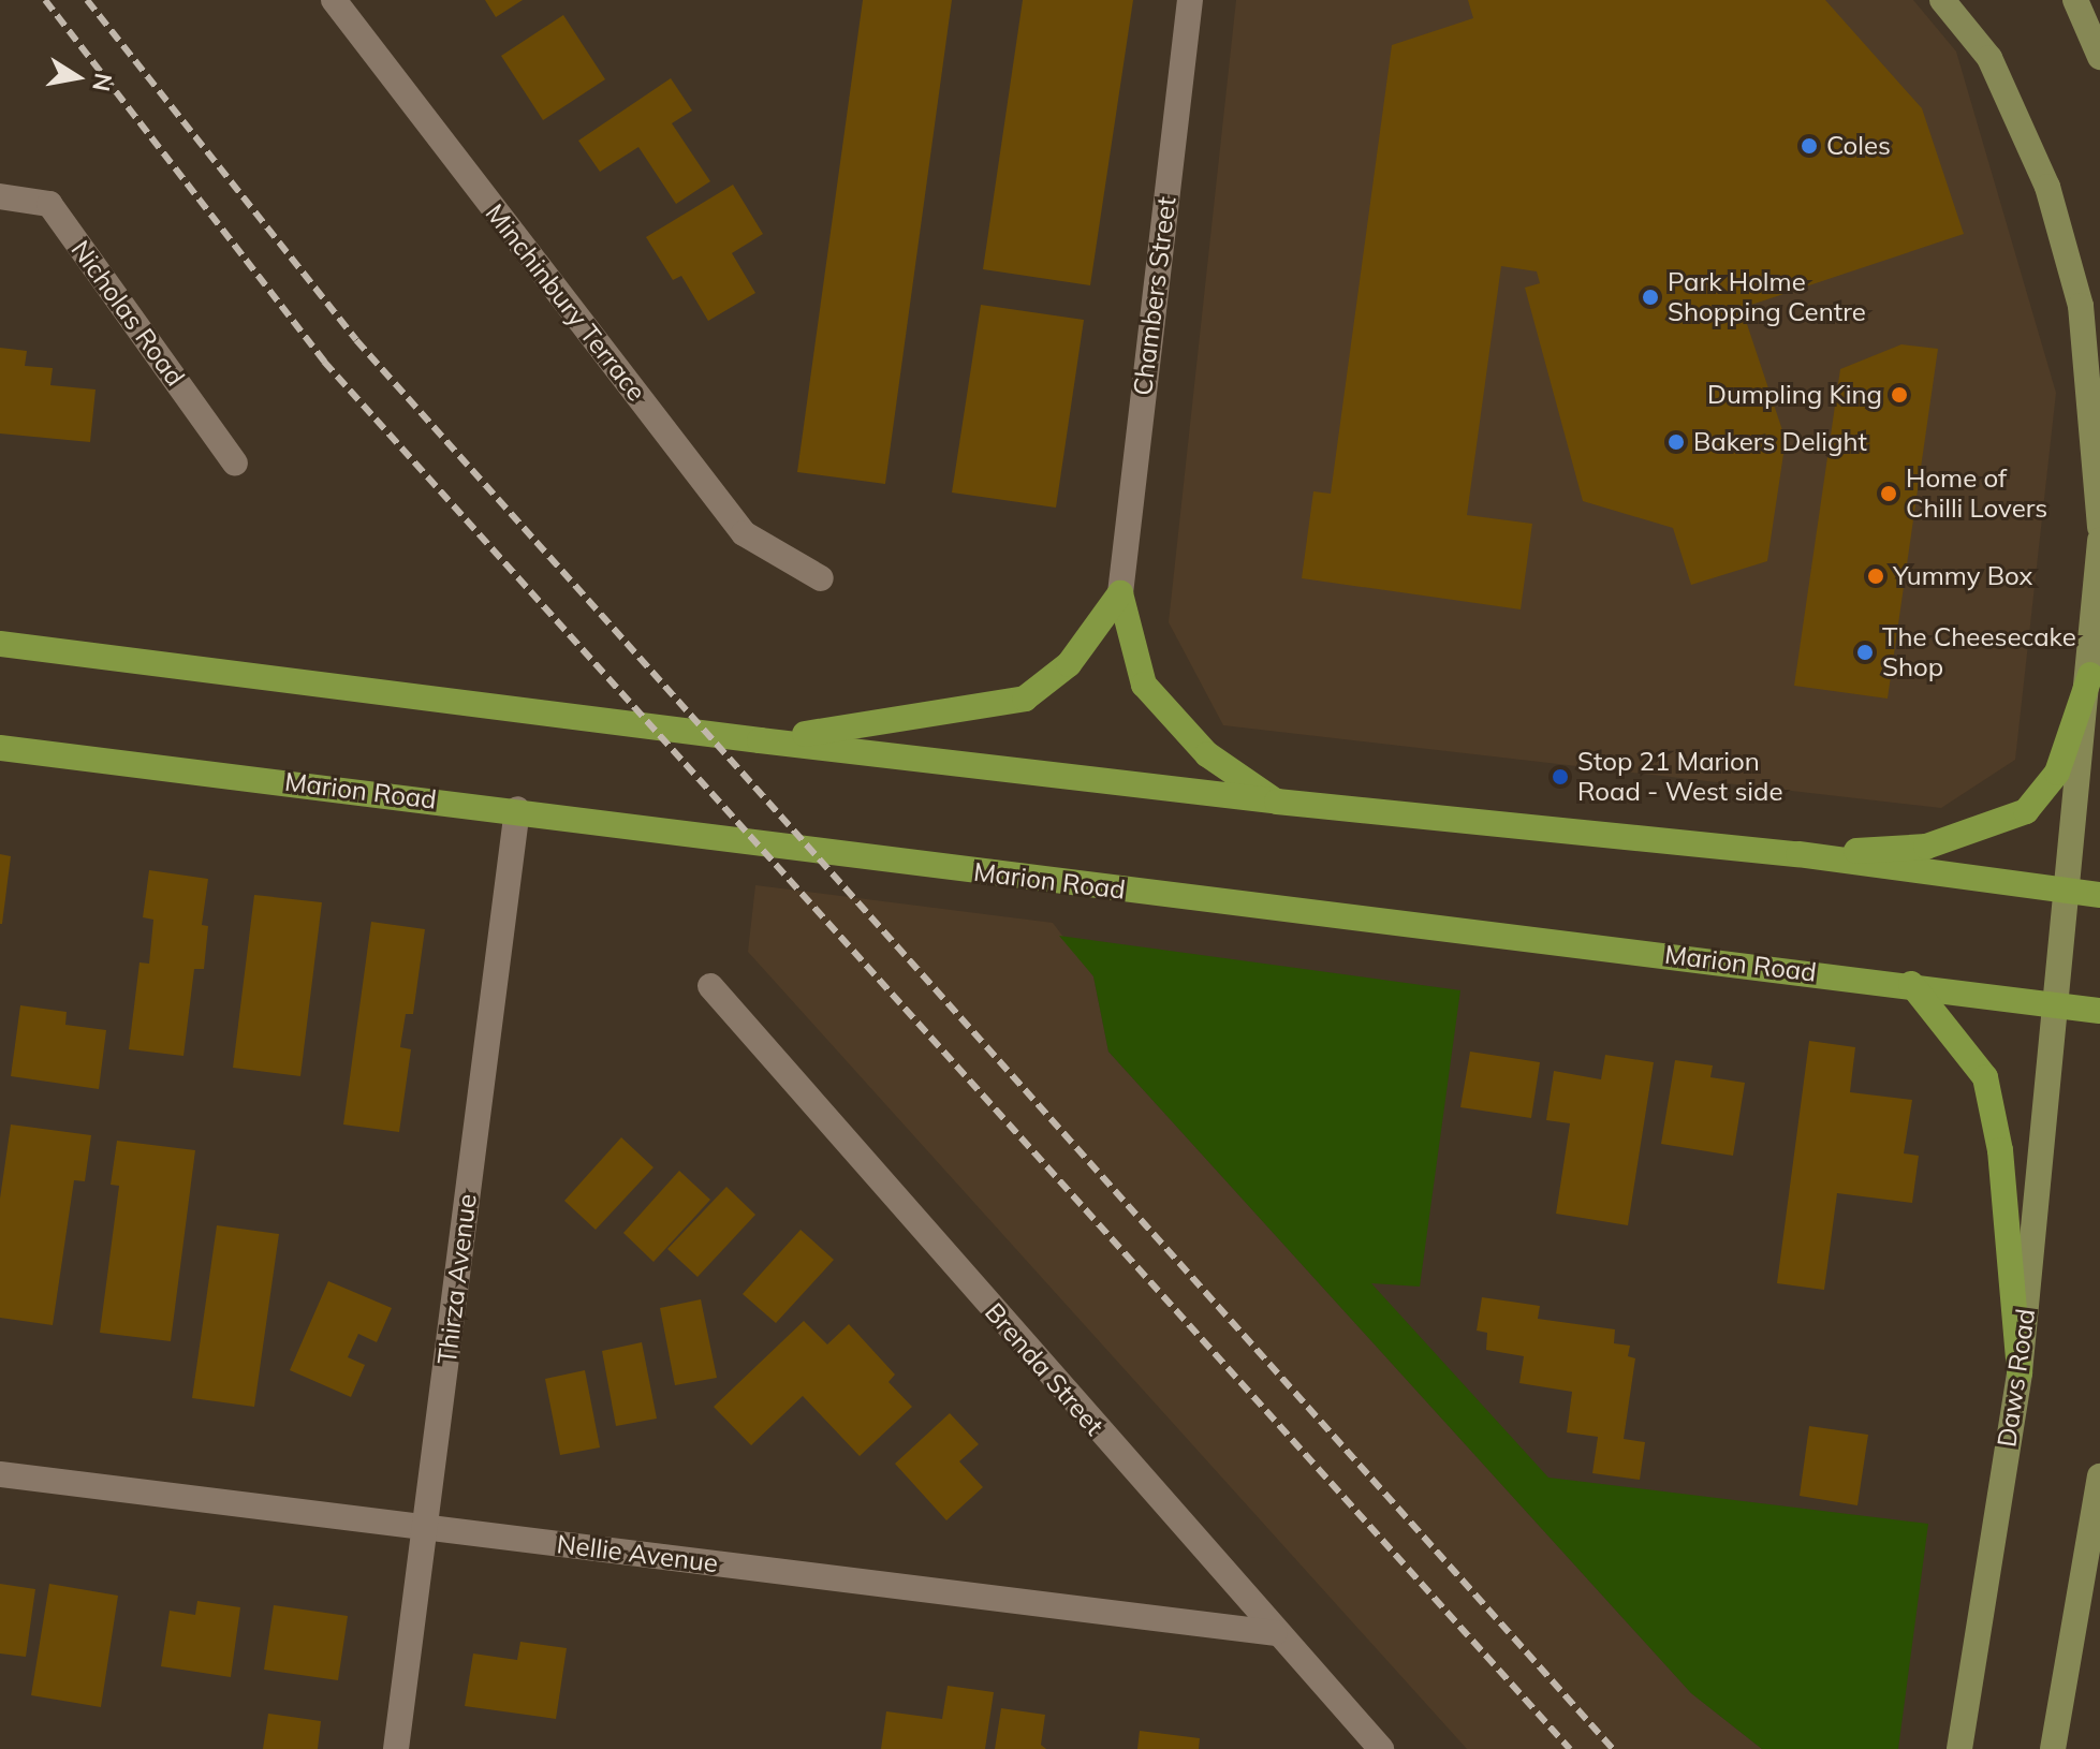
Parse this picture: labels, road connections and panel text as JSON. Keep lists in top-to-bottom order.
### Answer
{
  "streets": {
    "main road": ["Marion Road", "Daws Road"],
    "street": [
      "Chambers Street",
      "Minchinbury Terrace",
      "Nicholas Road",
      "Thirza Avenue",
      "Brenda Street",
      "Nellie Avenue"
    ]
  },
  "crossings": [
    ["Marion Road", "Thirza Avenue"],
    ["Marion Road", "Daws Road"],
    ["Thirza Avenue", "Nellie Avenue"],
    ["Brenda Street", "Nellie Avenue"]
  ],
  "places": [
    "Coles",
    "Park Holme Shopping Centre",
    "Dumpling King",
    "Bakers Delight",
    "Home of Chilli Lovers",
    "Yummy Box",
    "The Cheesecake Shop",
    "Stop 21 Marion Road - West side"
  ],
  "north": "right"
}
